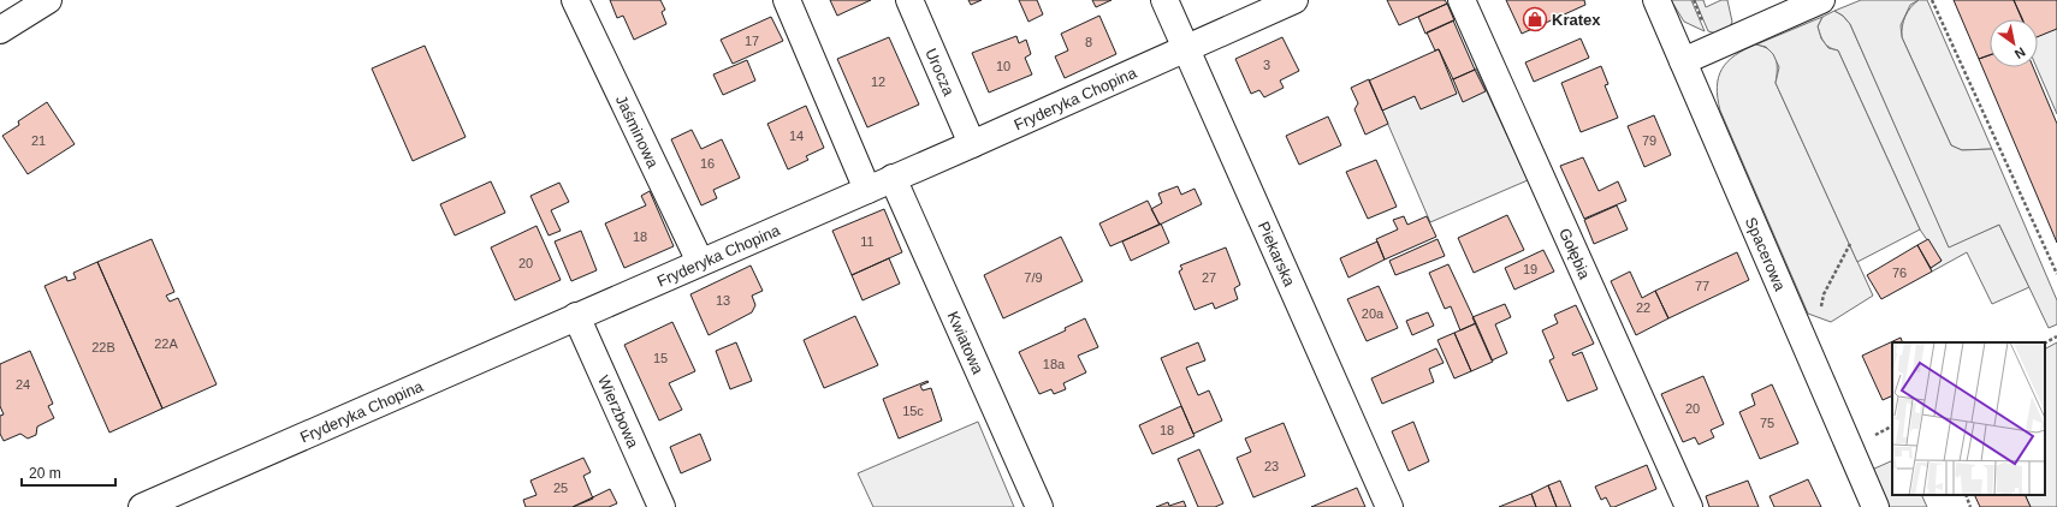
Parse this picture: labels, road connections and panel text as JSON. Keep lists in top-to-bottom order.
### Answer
{
  "streets": {
    "street": [
      "Urocza",
      "Fryderyka Chopina",
      "Jaśminowa",
      "Piekarska",
      "Gołębia",
      "Spacerowa",
      "Kwiatowa",
      "Wierzbowa"
    ]
  },
  "crossings": [
    ["Urocza", "Fryderyka Chopina"],
    ["Fryderyka Chopina", "Jaśminowa"],
    ["Fryderyka Chopina", "Piekarska"],
    ["Fryderyka Chopina", "Kwiatowa"],
    ["Fryderyka Chopina", "Wierzbowa"]
  ],
  "places": {
    "shop": ["Kratex"]
  },
  "house_numbers": [
    "17",
    "8",
    "3",
    "10",
    "12",
    "14",
    "21",
    "79",
    "16",
    "18",
    "11",
    "20",
    "19",
    "76",
    "7/9",
    "27",
    "77",
    "13",
    "22",
    "20a",
    "22A",
    "22B",
    "15",
    "18a",
    "24",
    "20",
    "15c",
    "75",
    "18",
    "23",
    "25"
  ],
  "scale_bar": "20 m",
  "north": "bottom right"
}
